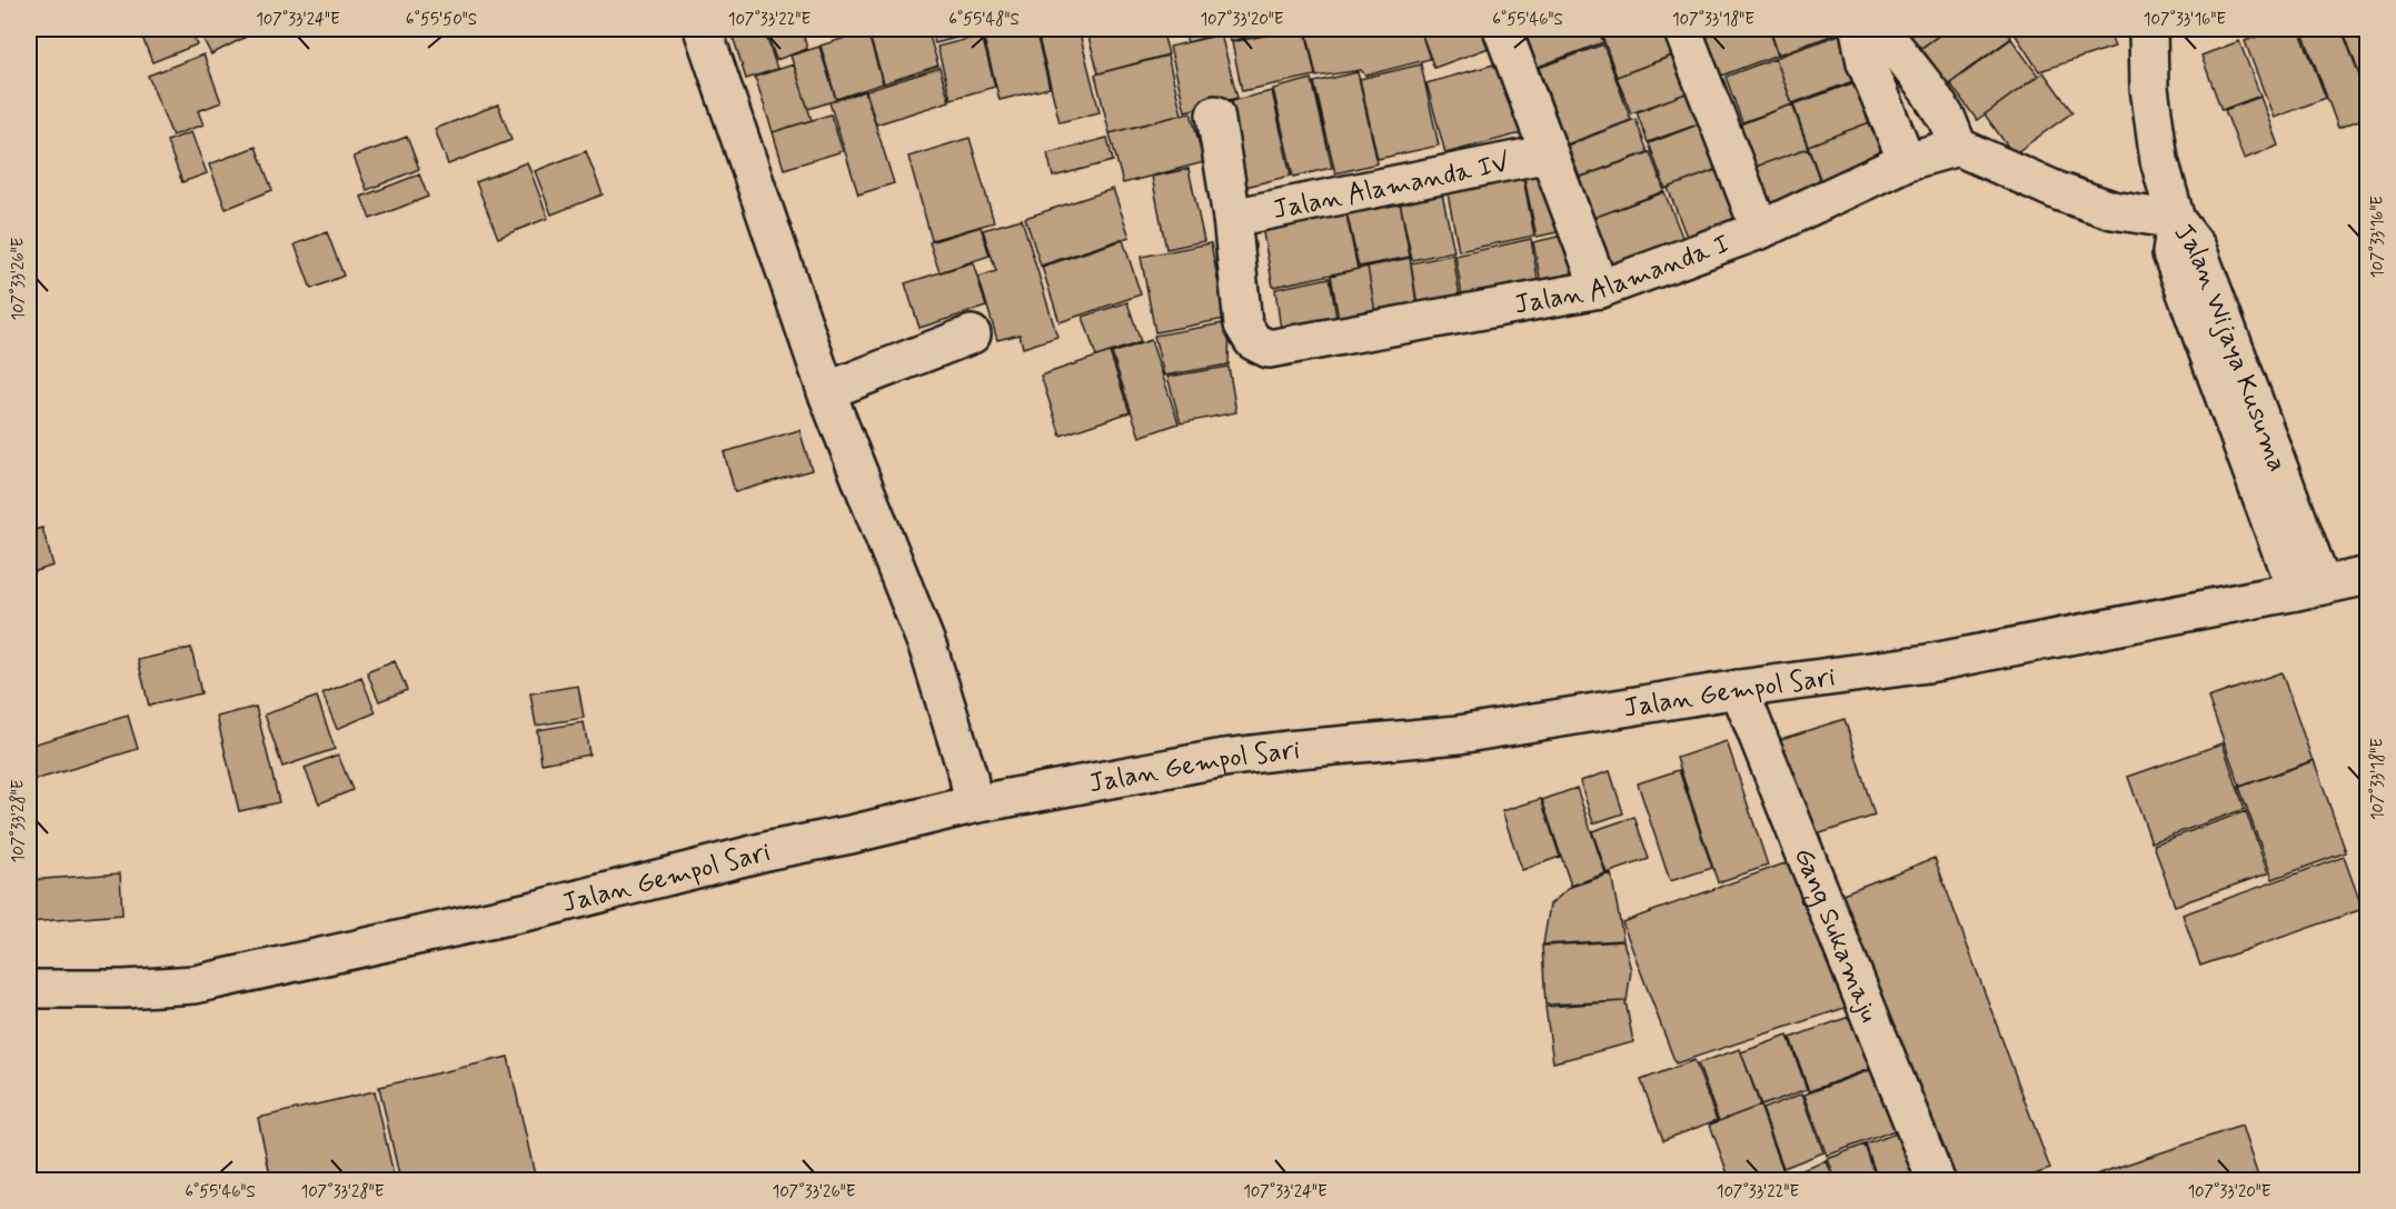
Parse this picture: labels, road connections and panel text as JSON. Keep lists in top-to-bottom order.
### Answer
{
  "streets": {
    "street": [
      "Jalan Alamanda IV",
      "Jalan Alamanda I",
      "Jalan Wijaya Kusuma",
      "Jalan Gempol Sari",
      "Gang Sukamaju"
    ]
  },
  "crossings": [
    ["Jalan Alamanda IV", "Jalan Alamanda I"],
    ["Jalan Wijaya Kusuma", "Jalan Gempol Sari"],
    ["Jalan Gempol Sari", "Gang Sukamaju"]
  ],
  "coordinates": [
    "107°33'24\"E",
    "6°55'50\"S",
    "107°33'22\"E",
    "6°55'48\"S",
    "107°33'20\"E",
    "6°55'46\"S",
    "107°33'18\"E",
    "107°33'16\"E",
    "107°33'26\"E",
    "107°33'28\"E"
  ]
}
